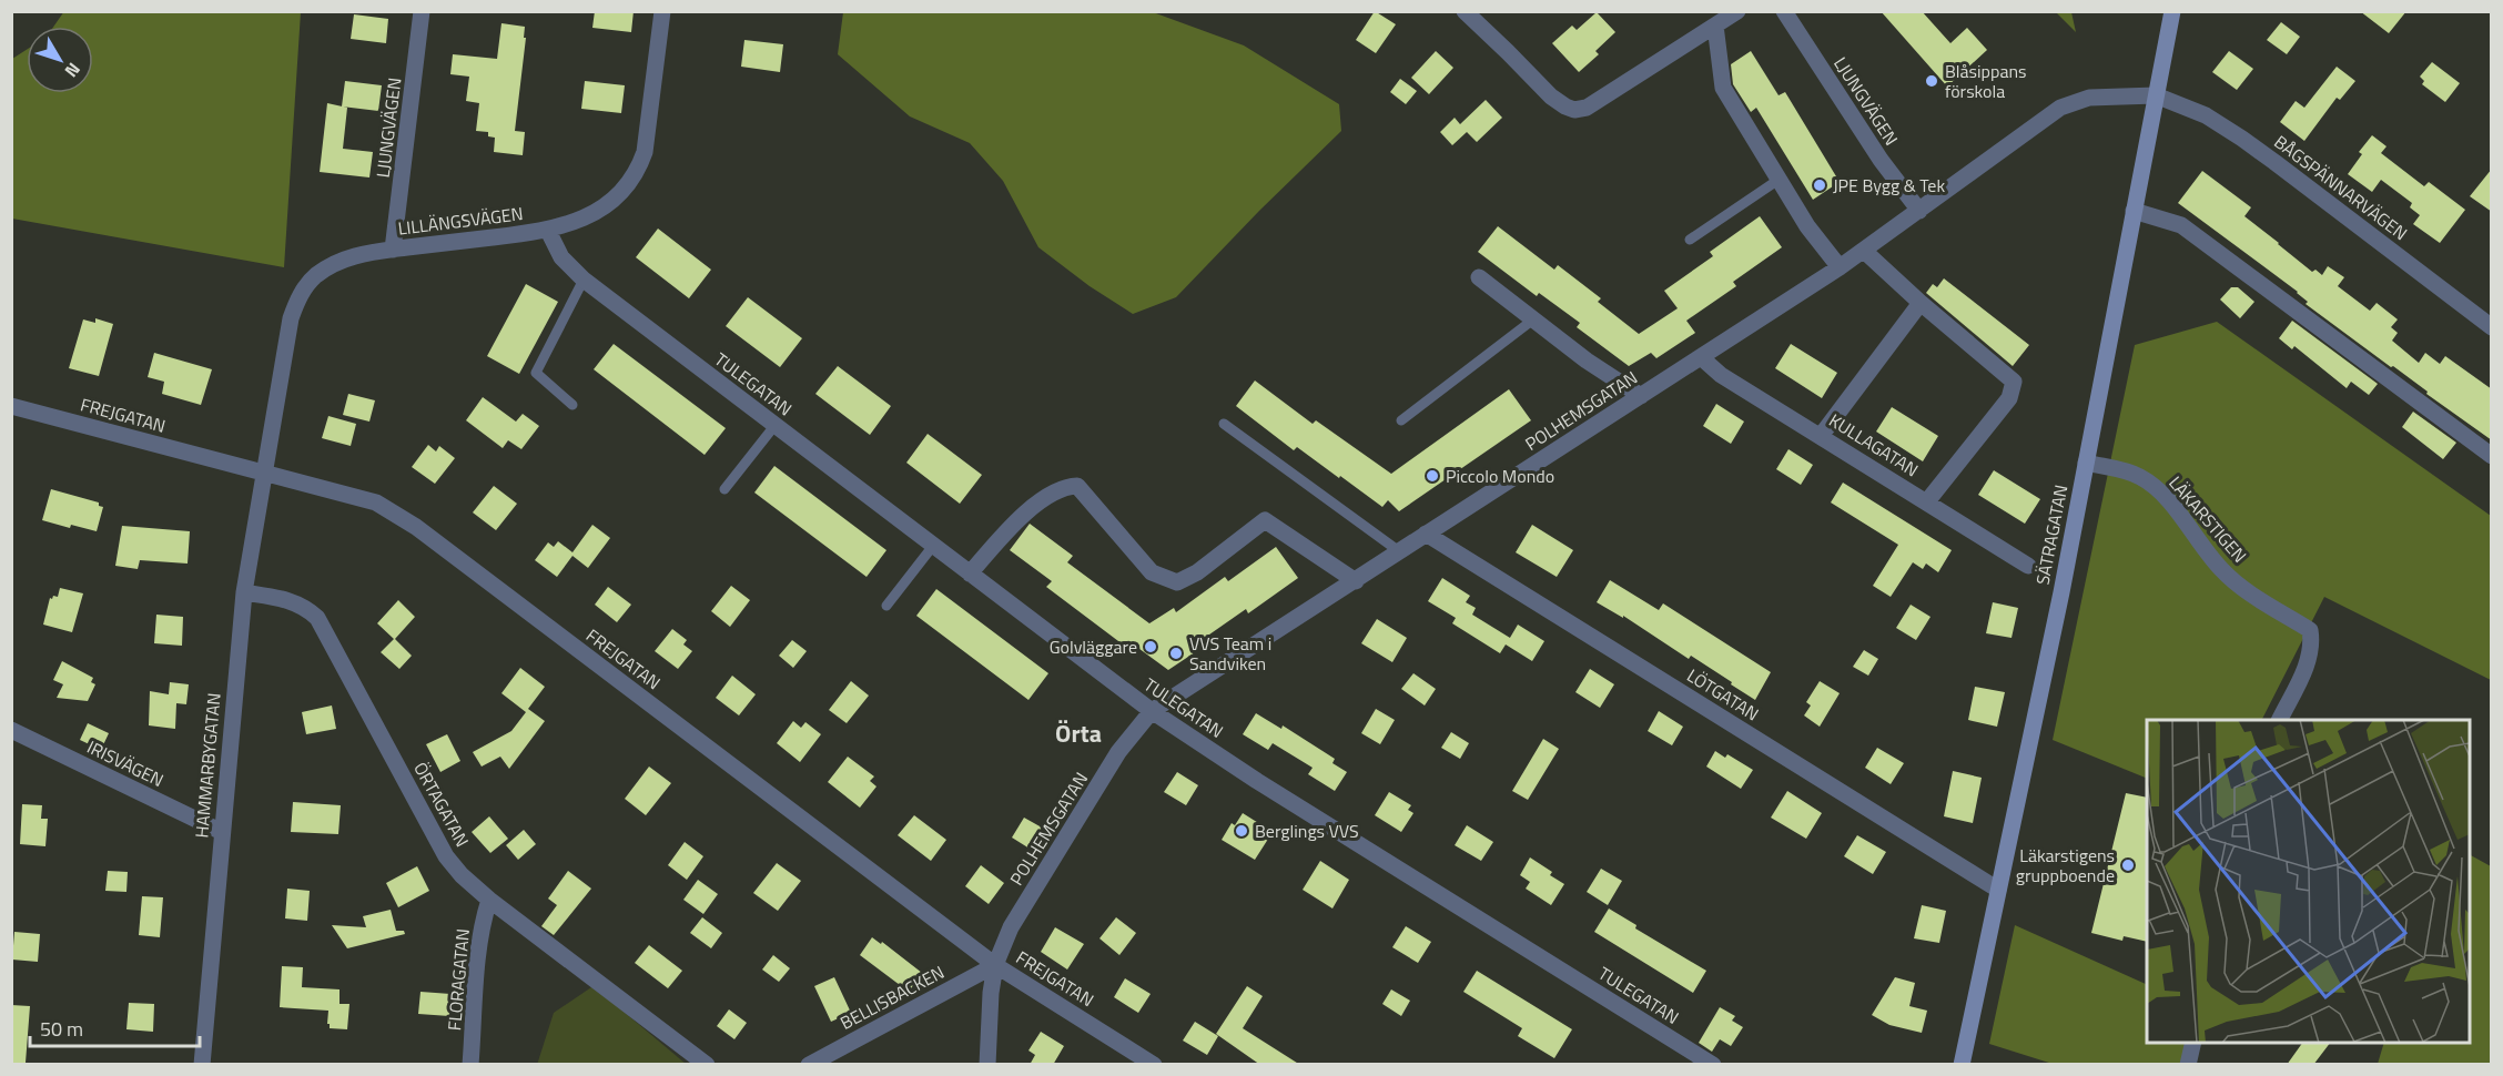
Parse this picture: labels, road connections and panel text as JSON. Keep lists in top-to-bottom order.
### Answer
{
  "streets": {
    "street": [
      "LJUNGVÄGEN",
      "BÅGSPÄNNARVÄGEN",
      "LILLÄNGSVÄGEN",
      "TULEGATAN",
      "POLHEMSGATAN",
      "FREJGATAN",
      "KULLAGATAN",
      "LÄKARSTIGEN",
      "SÄTRAGATAN",
      "LÖTGATAN",
      "IRISVÄGEN",
      "HAMMARBYGATAN",
      "ÖRTAGATAN",
      "FLORAGATAN",
      "BELLISBACKEN"
    ]
  },
  "crossings": [
    ["LJUNGVÄGEN", "LILLÄNGSVÄGEN"],
    ["LJUNGVÄGEN", "POLHEMSGATAN"],
    ["BÅGSPÄNNARVÄGEN", "POLHEMSGATAN"],
    ["BÅGSPÄNNARVÄGEN", "SÄTRAGATAN"],
    ["LILLÄNGSVÄGEN", "TULEGATAN"],
    ["LILLÄNGSVÄGEN", "FREJGATAN"],
    ["LILLÄNGSVÄGEN", "HAMMARBYGATAN"],
    ["TULEGATAN", "POLHEMSGATAN"],
    ["POLHEMSGATAN", "FREJGATAN"],
    ["POLHEMSGATAN", "KULLAGATAN"],
    ["POLHEMSGATAN", "SÄTRAGATAN"],
    ["POLHEMSGATAN", "LÖTGATAN"],
    ["POLHEMSGATAN", "BELLISBACKEN"],
    ["FREJGATAN", "HAMMARBYGATAN"],
    ["FREJGATAN", "BELLISBACKEN"],
    ["LÄKARSTIGEN", "SÄTRAGATAN"],
    ["SÄTRAGATAN", "LÖTGATAN"],
    ["IRISVÄGEN", "HAMMARBYGATAN"],
    ["HAMMARBYGATAN", "ÖRTAGATAN"],
    ["ÖRTAGATAN", "FLORAGATAN"]
  ],
  "districts": ["Örta"],
  "places": [
    "Blåsippans förskola",
    "JPE Bygg & Tek",
    "Piccolo Mondo",
    "Golvläggare",
    "VVS Team i Sandviken",
    "Berglings VVS",
    "Läkarstigens gruppboende"
  ],
  "scale_bar": "50 m",
  "north": "bottom right"
}
